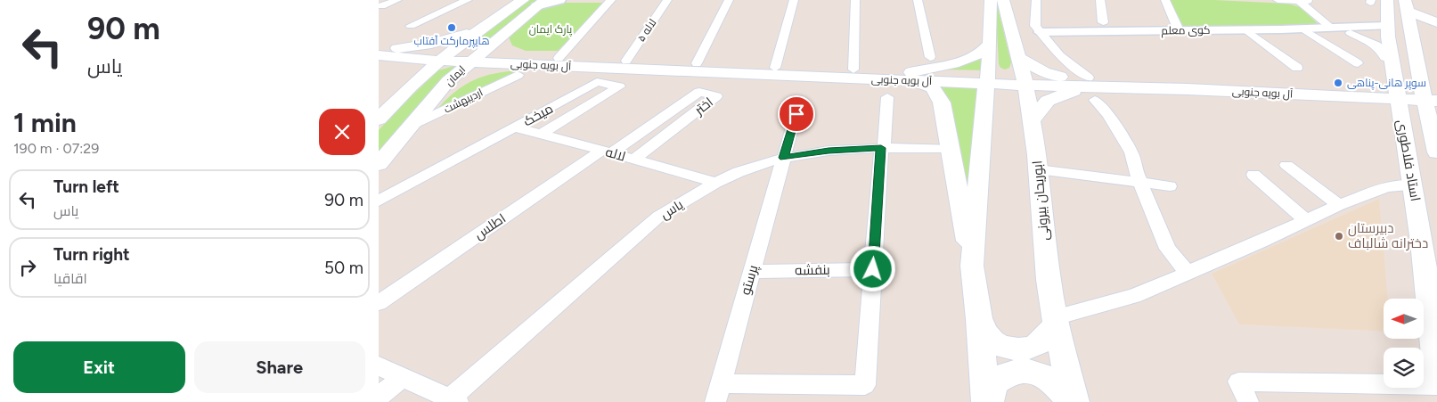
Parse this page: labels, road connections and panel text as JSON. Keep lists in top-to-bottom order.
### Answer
{
  "streets": {
    "main road": [
      "آل بویه جنوبی",
      "ایمان",
      "استاد فلاطوری",
      "ابوریحان بیرونی"
    ],
    "street": [
      "لاله ۵",
      "کوی معلم",
      "اردیبهشت",
      "اختر",
      "میخک",
      "لاله",
      "یاس",
      "اطلس",
      "بنفشه",
      "پرستو"
    ]
  },
  "crossings": [
    ["لاله ۵", "آل بویه جنوبی"],
    ["کوی معلم", "آل بویه جنوبی"],
    ["کوی معلم", "استاد فلاطوری"],
    ["آل بویه جنوبی", "ایمان"],
    ["آل بویه جنوبی", "اردیبهشت"],
    ["آل بویه جنوبی", "استاد فلاطوری"],
    ["آل بویه جنوبی", "ابوریحان بیرونی"],
    ["ایمان", "اردیبهشت"],
    ["اختر", "لاله"],
    ["اختر", "اطلس"],
    ["میخک", "لاله"],
    ["لاله", "یاس"],
    ["لاله", "اطلس"],
    ["یاس", "پرستو"],
    ["بنفشه", "پرستو"]
  ],
  "parks": ["پارک ایمان"],
  "places": ["هایپرمارکت آفتاب", "سوپر هانی-پناهی", "دبیرستان دخترانه شالباف"],
  "north": "left",
  "page": {
    "turn": ["90 m", "یاس"],
    "heading": ["1 min", "190 m · 07:29"],
    "list": [
      {
        "name": "Turn left",
        "note": "یاس",
        "value": "90 m"
      },
      {
        "name": "Turn right",
        "note": "اقاقیا",
        "value": "50 m"
      }
    ],
    "buttons": ["Exit", "Share"]
  }
}
